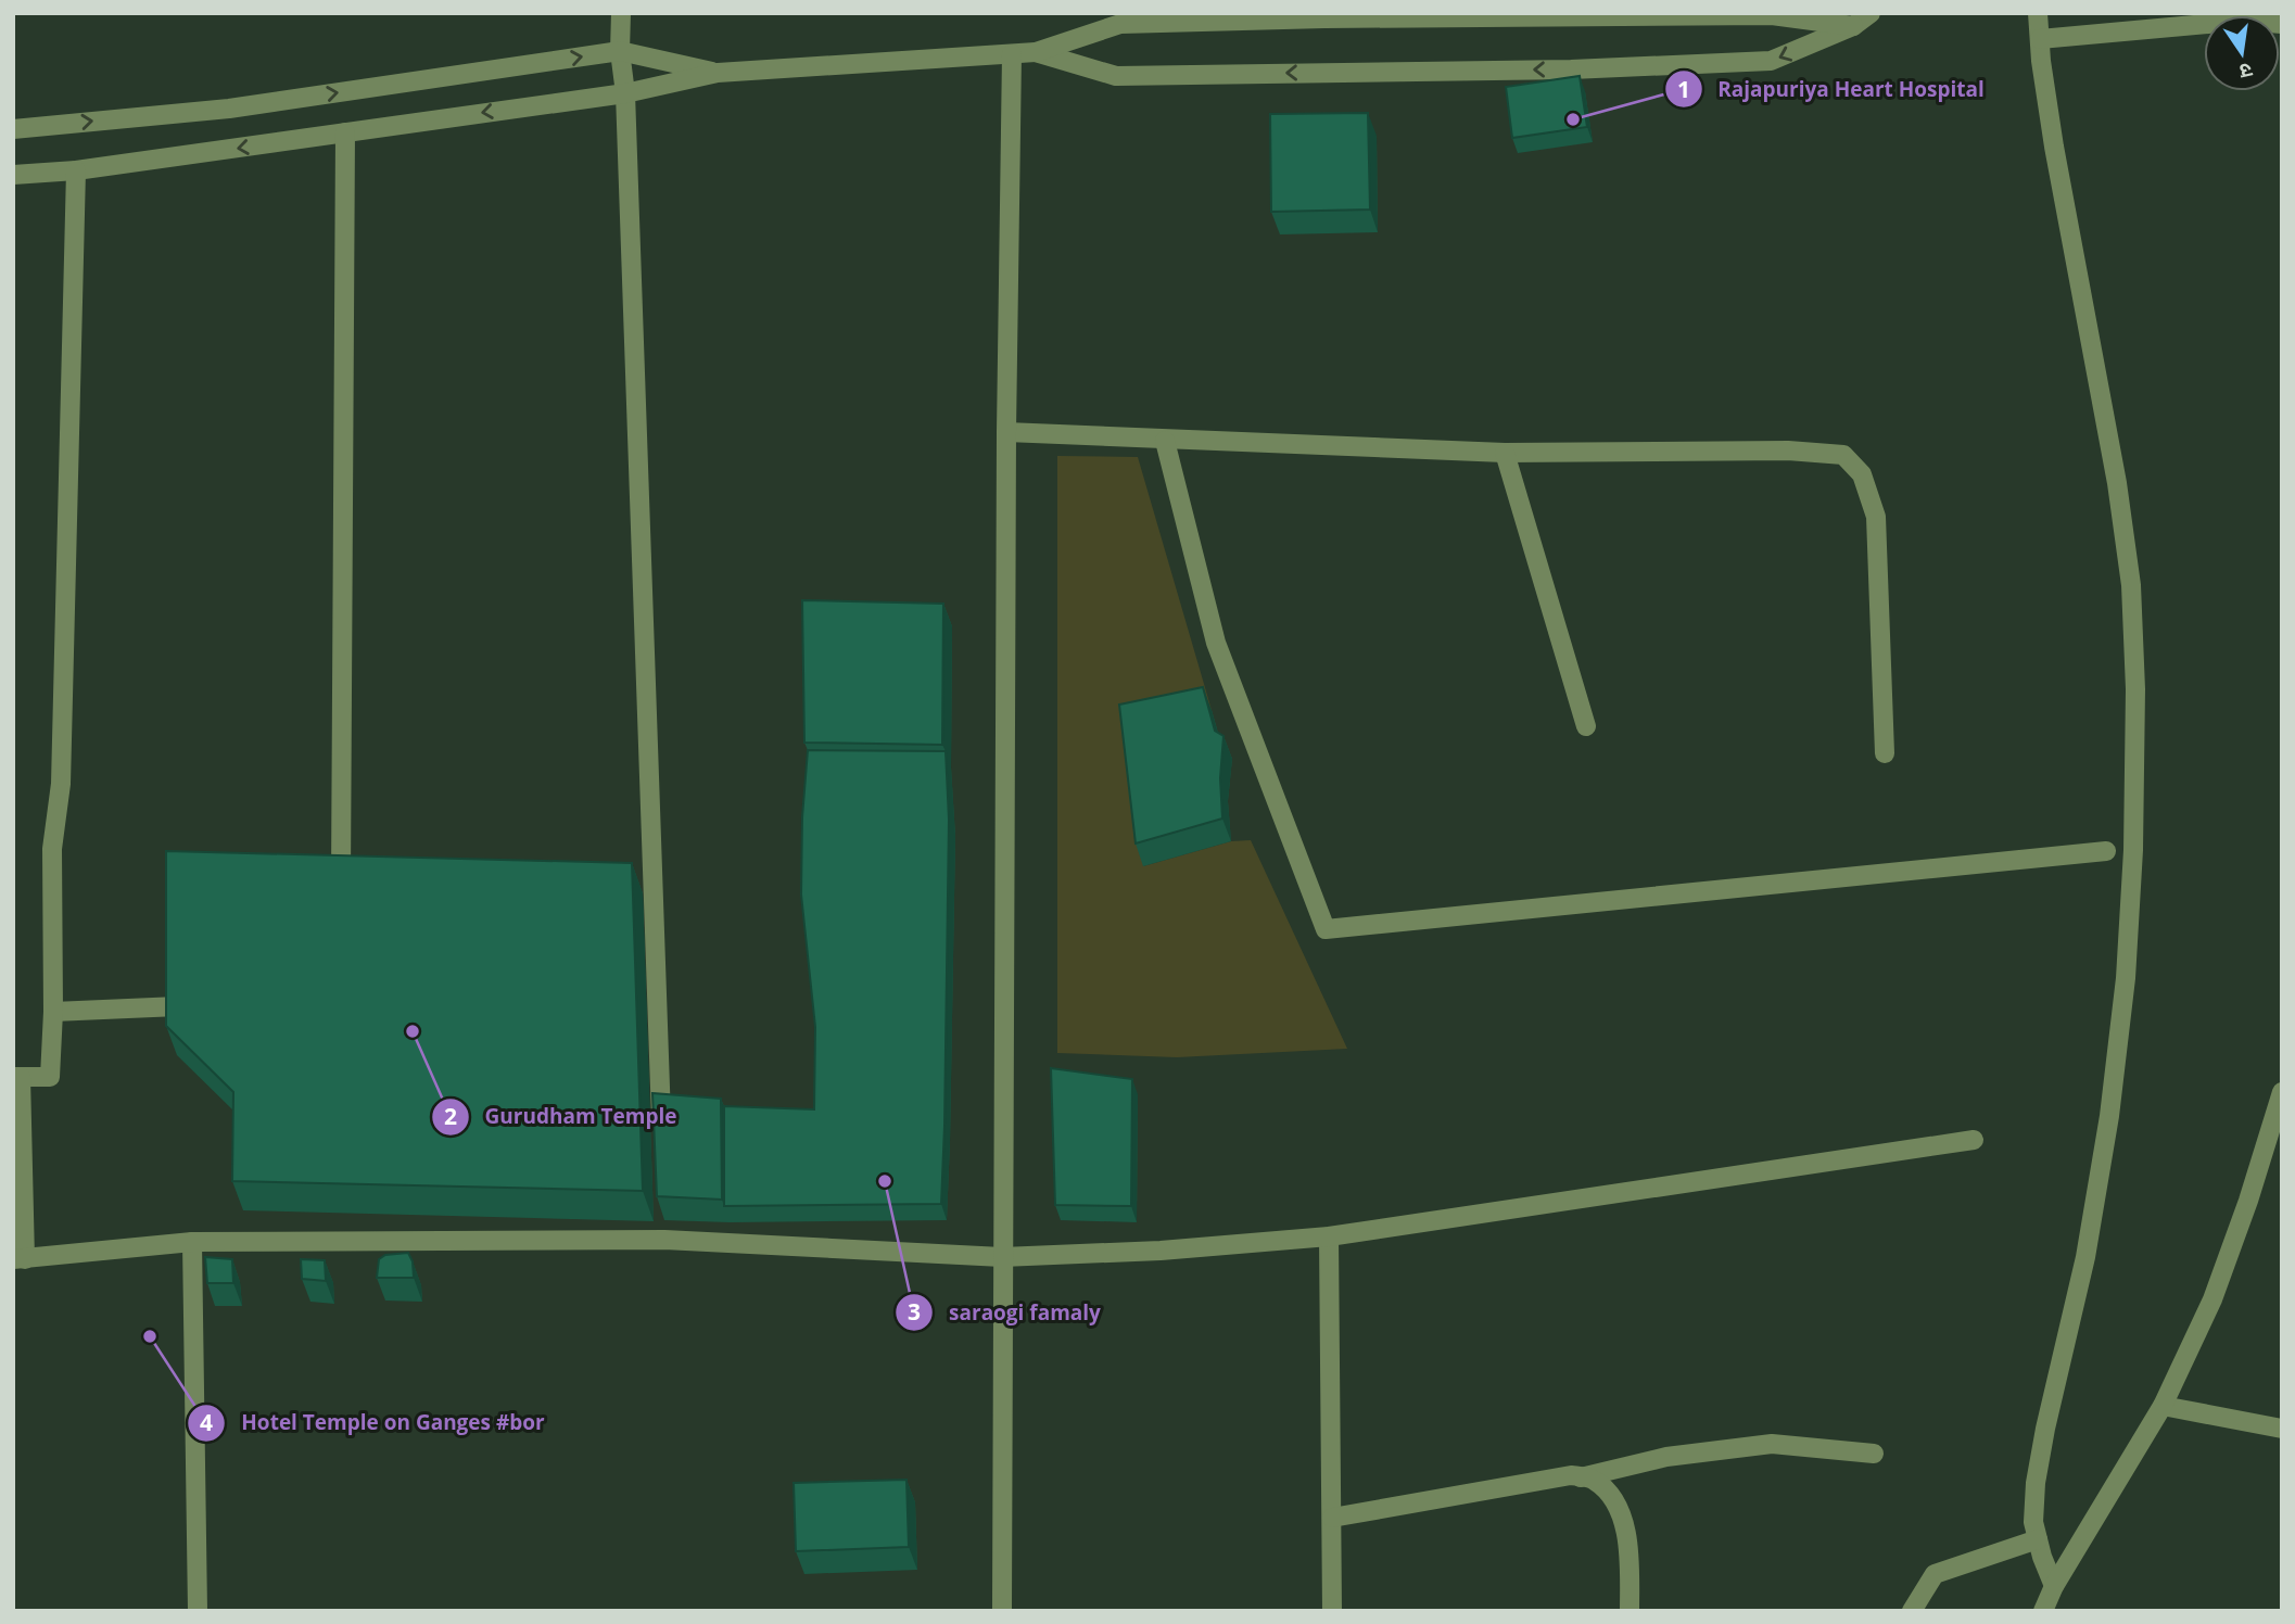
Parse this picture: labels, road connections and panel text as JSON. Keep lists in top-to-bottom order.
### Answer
{
  "places": [
    "Rajapuriya Heart Hospital",
    "Gurudham Temple",
    "saraogi famaly",
    "Hotel Temple on Ganges #bor"
  ],
  "north": "bottom"
}
